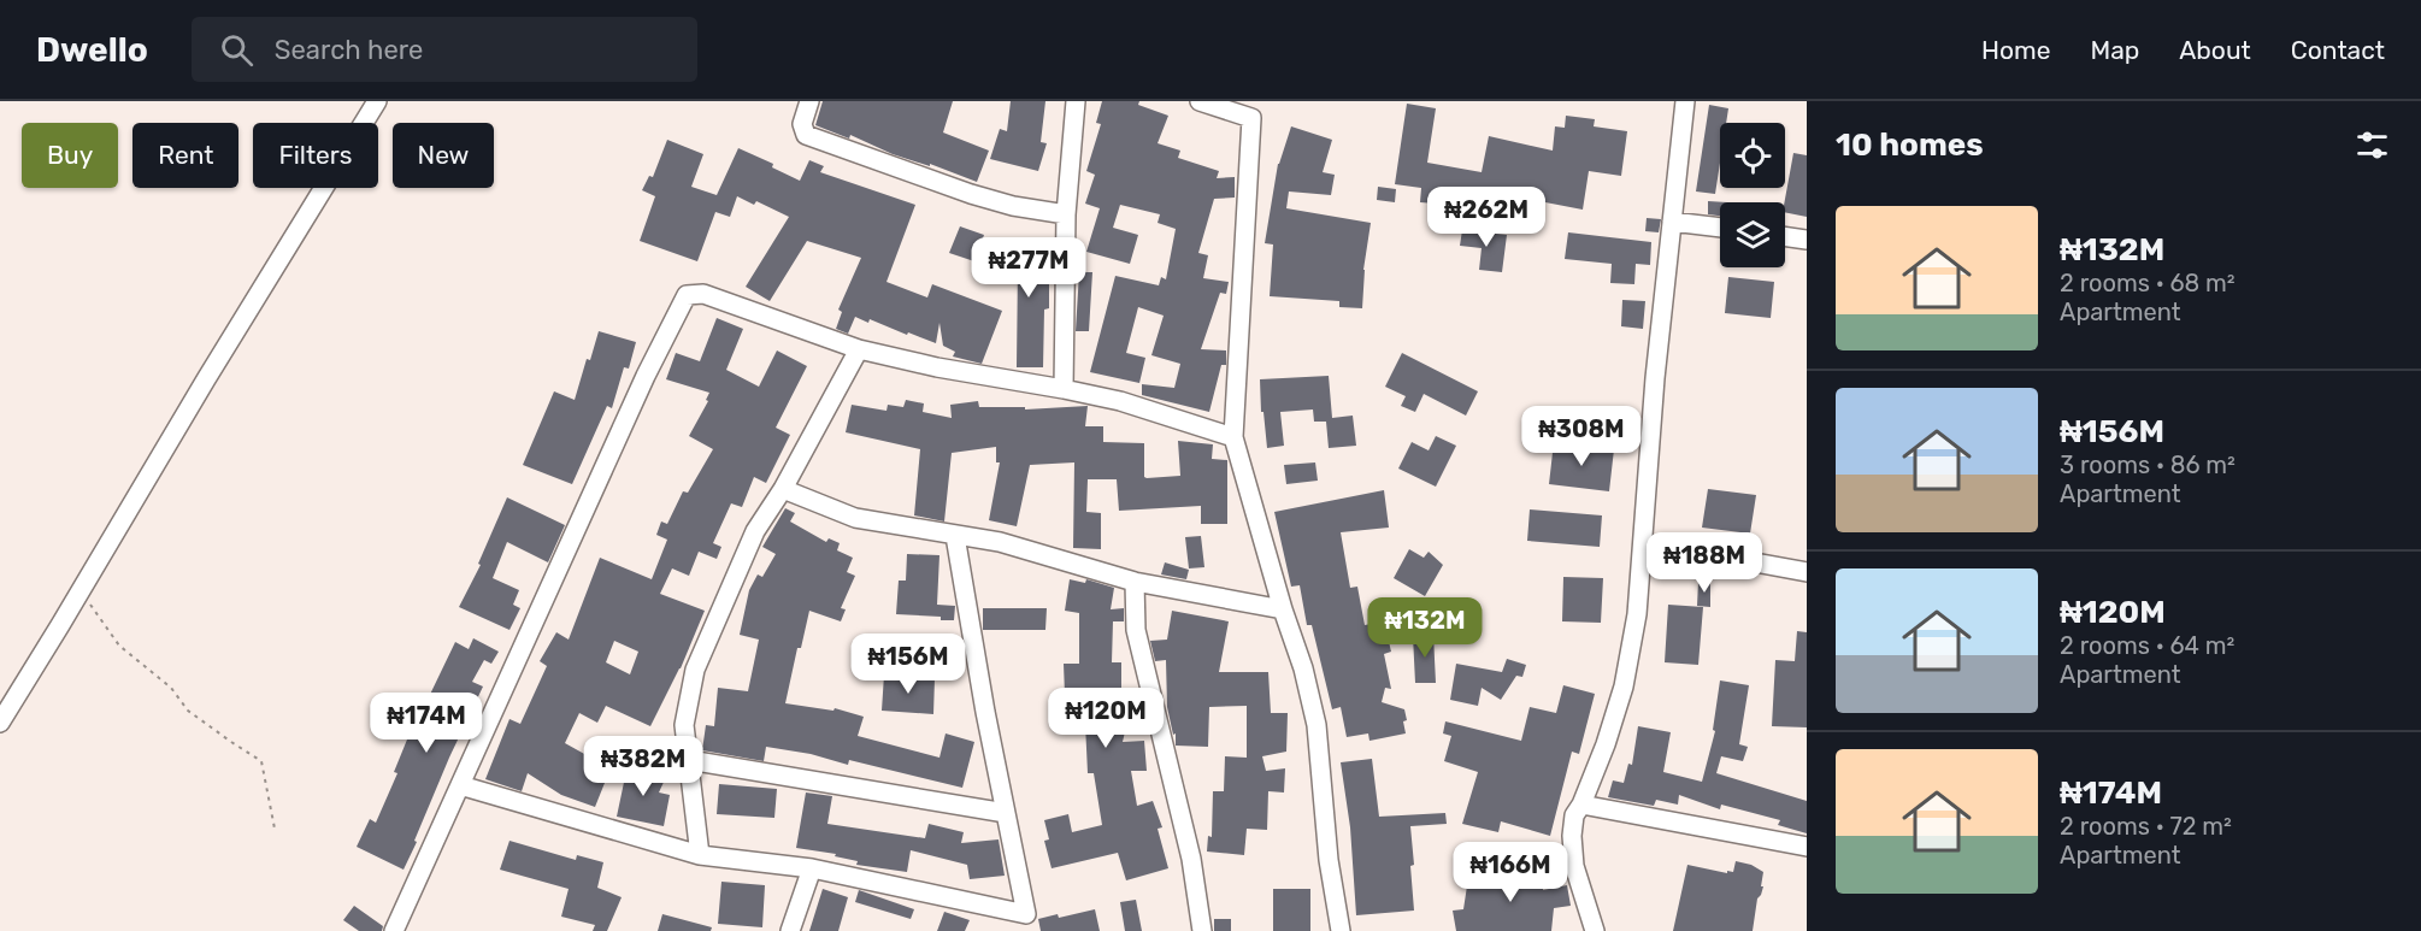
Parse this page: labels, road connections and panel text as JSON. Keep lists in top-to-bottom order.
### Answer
{
  "page": {
    "header": "Dwello",
    "search": "Search here",
    "nav": [
      "Home",
      "Map",
      "About",
      "Contact"
    ],
    "heading": "10 homes",
    "chip": [
      "Buy",
      "Rent",
      "Filters",
      "New"
    ],
    "price": [
      "₦262M",
      "₦277M",
      "₦308M",
      "₦188M",
      "₦132M",
      "₦156M",
      "₦120M",
      "₦174M",
      "₦382M",
      "₦166M"
    ],
    "list": [
      {
        "name": "₦132M",
        "note": "2 rooms · 68 m² · Apartment"
      },
      {
        "name": "₦156M",
        "note": "3 rooms · 86 m² · Apartment"
      },
      {
        "name": "₦120M",
        "note": "2 rooms · 64 m² · Apartment"
      },
      {
        "name": "₦174M",
        "note": "2 rooms · 72 m² · Apartment"
      }
    ]
  }
}
